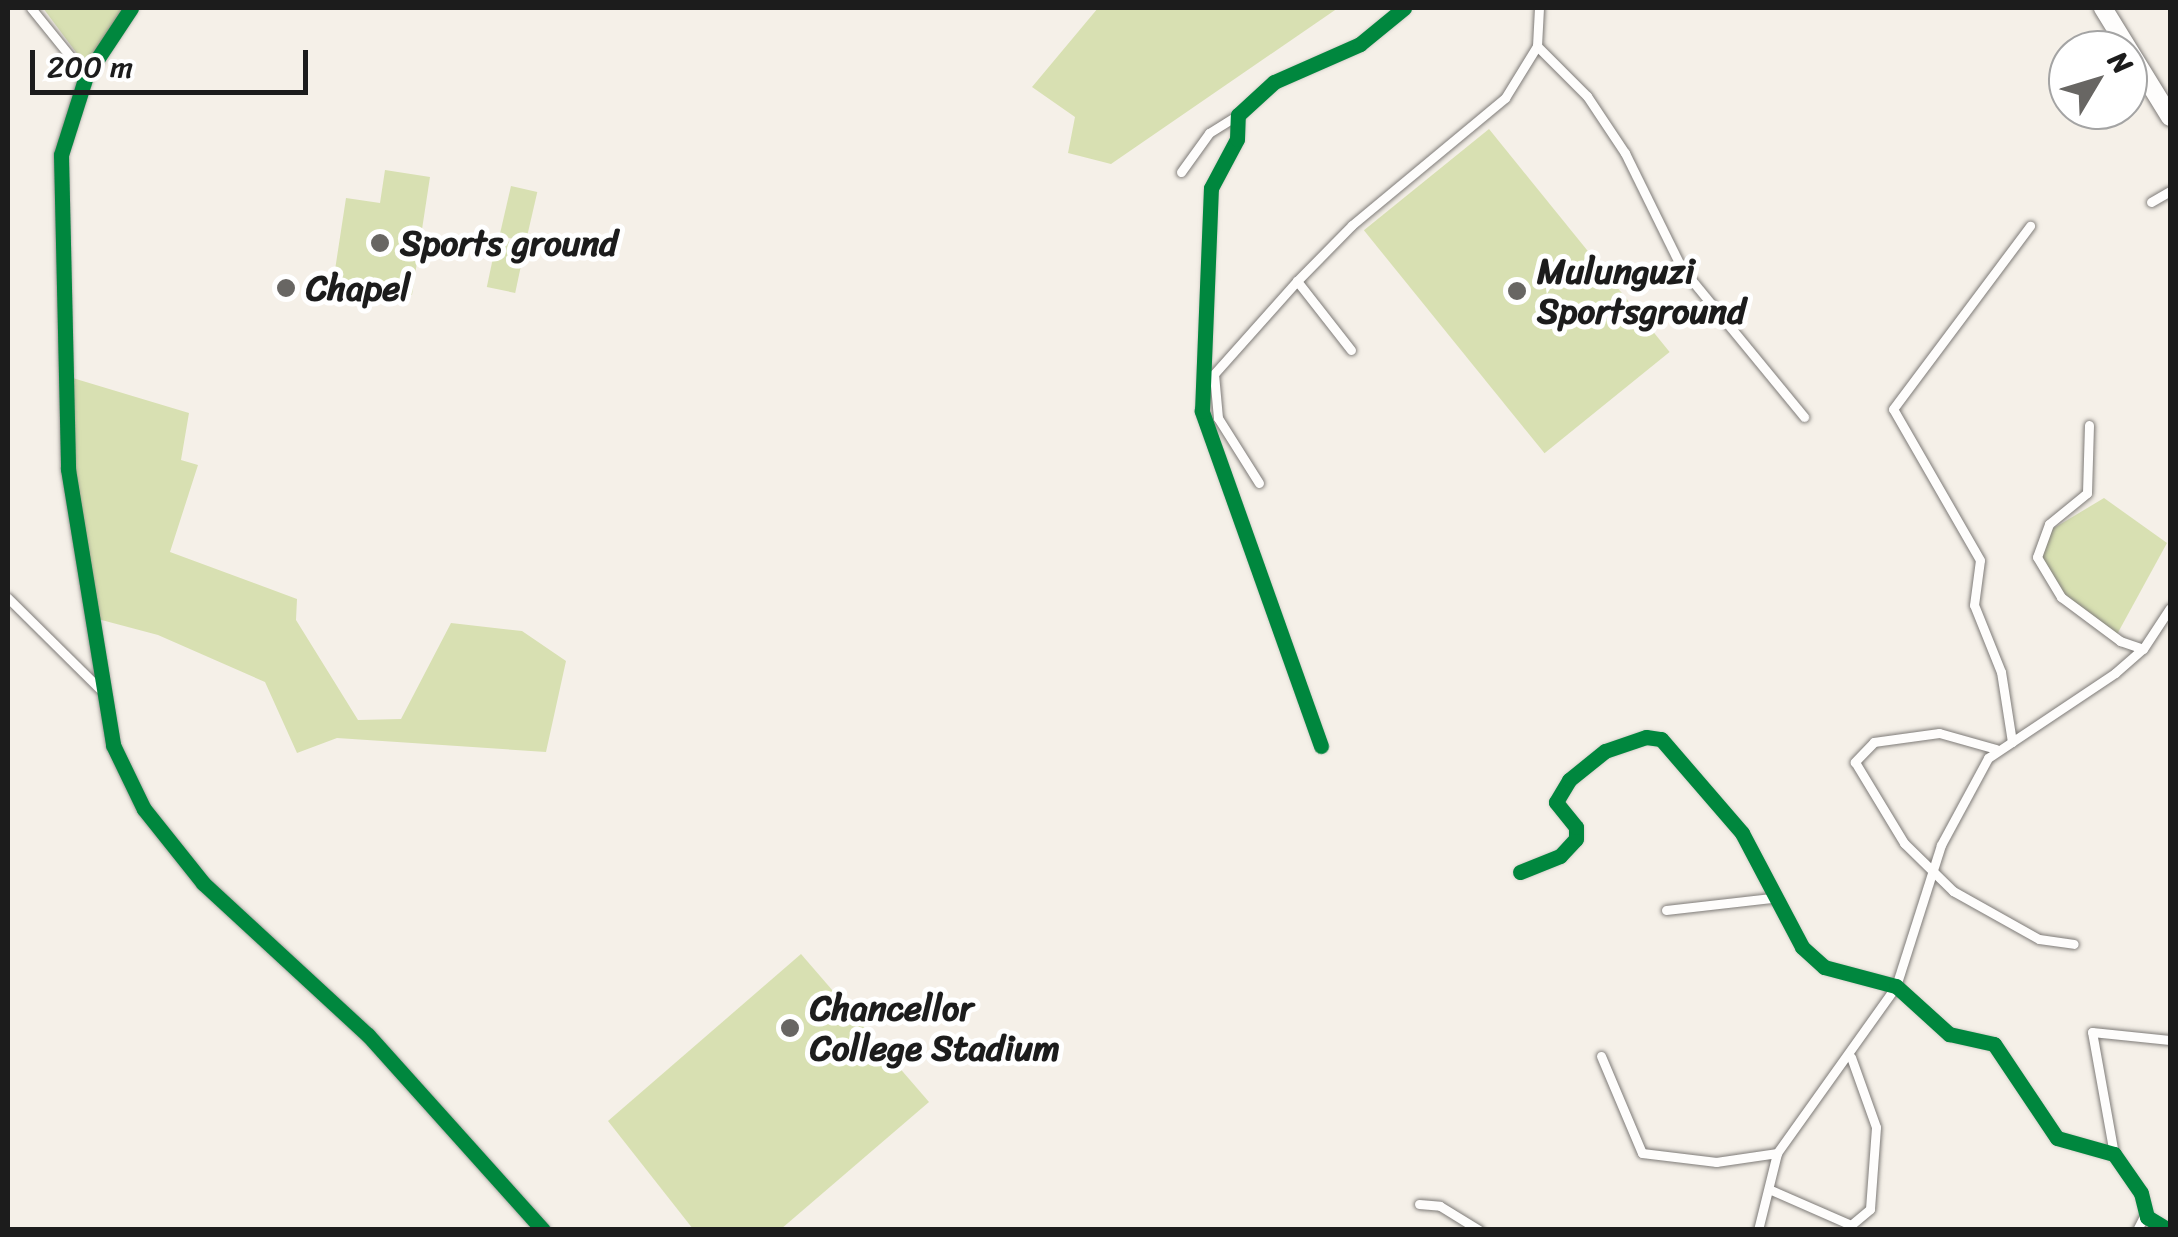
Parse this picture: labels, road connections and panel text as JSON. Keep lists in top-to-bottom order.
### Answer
{
  "places": [
    "Sports ground",
    "Chapel",
    "Mulunguzi Sportsground",
    "Chancellor College Stadium"
  ],
  "scale_bar": "200 m",
  "north": "top right"
}
